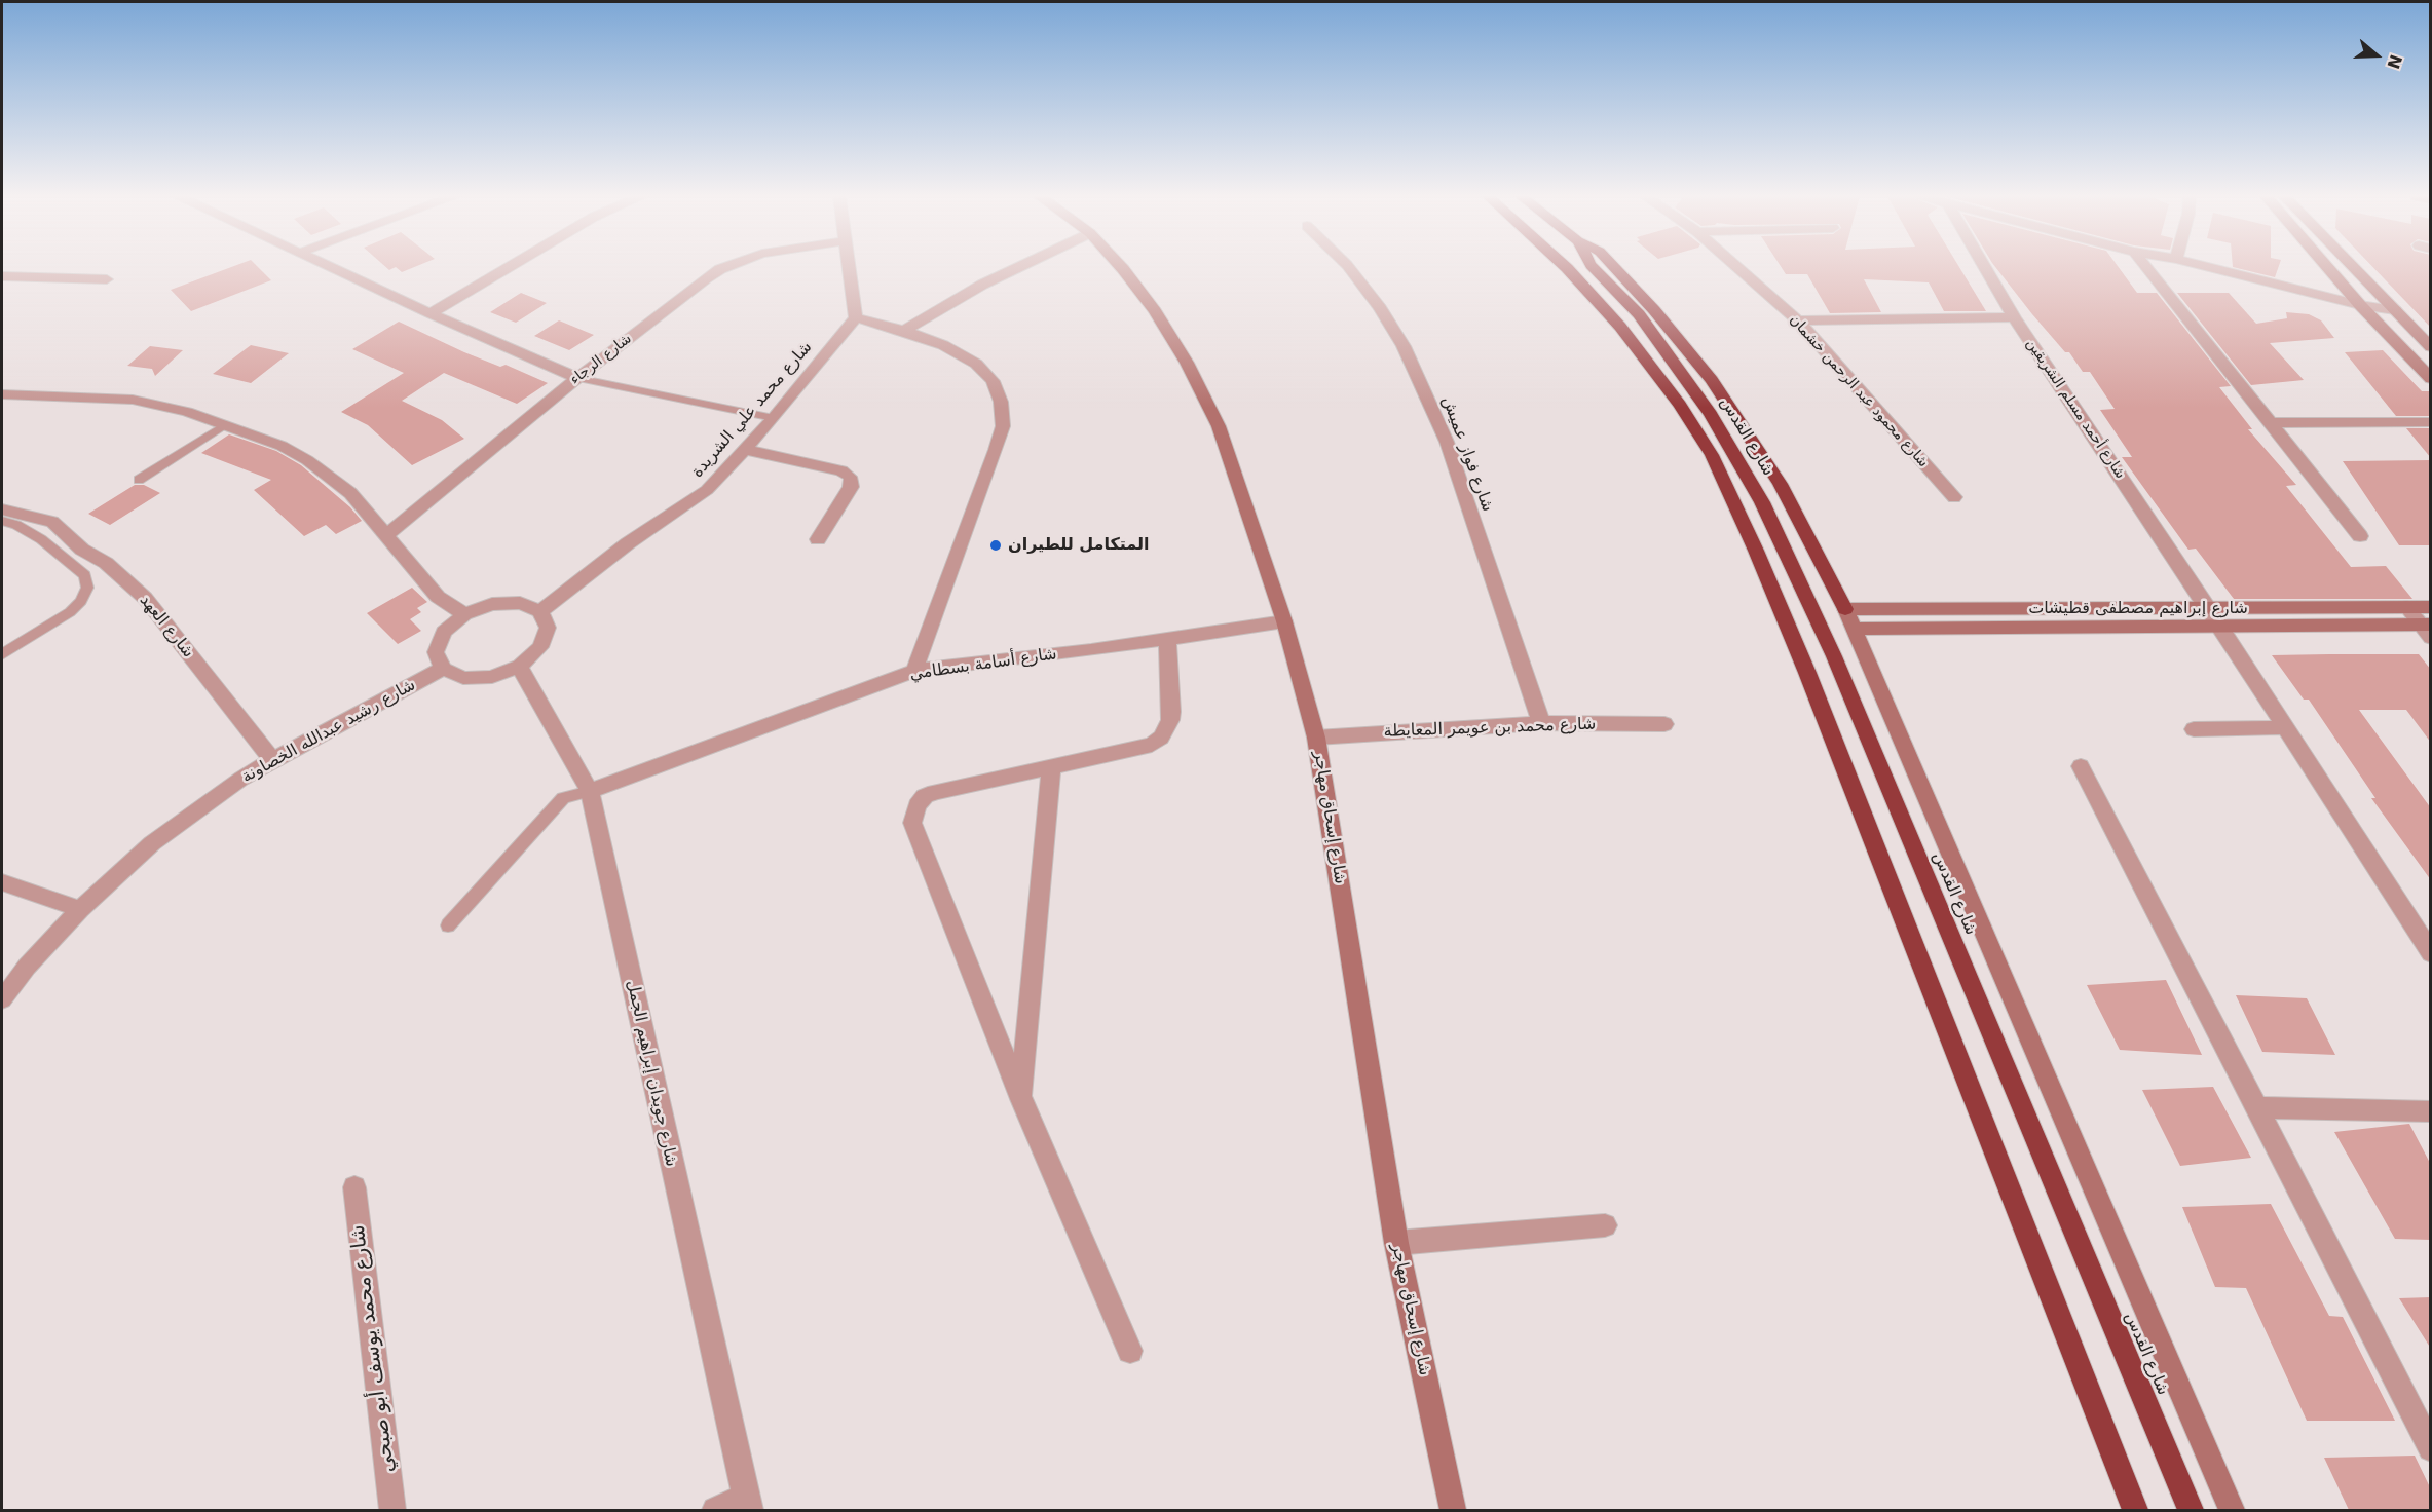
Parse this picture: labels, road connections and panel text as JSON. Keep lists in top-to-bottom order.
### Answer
{
  "streets": {
    "highway": ["شارع القدس"],
    "street": [
      "شارع الرجاء",
      "شارع محمود عبد الرحمن خشمان",
      "شارع أحمد مسلم الشريقين",
      "شارع محمد علي الشريدة",
      "شارع فواز عميش",
      "شارع إبراهيم مصطفى قطيشات",
      "شارع العهد",
      "شارع أسامة بسطامي",
      "شارع محمد بن عويمر المعايطة",
      "شارع رشيد عبدالله الخصاونة",
      "شارع إسحاق مهاجر",
      "شارع جويدان إبراهيم الجمل",
      "شارع محمد يوسف أبو صبحي"
    ]
  },
  "crossings": [
    ["شارع أحمد مسلم الشريقين", "شارع إبراهيم مصطفى قطيشات"],
    ["شارع محمد علي الشريدة", "شارع رشيد عبدالله الخصاونة"],
    ["شارع محمد علي الشريدة", "شارع جويدان إبراهيم الجمل"],
    ["شارع فواز عميش", "شارع محمد بن عويمر المعايطة"],
    ["شارع العهد", "شارع رشيد عبدالله الخصاونة"],
    ["شارع أسامة بسطامي", "شارع إسحاق مهاجر"],
    ["شارع أسامة بسطامي", "شارع جويدان إبراهيم الجمل"],
    ["شارع محمد بن عويمر المعايطة", "شارع إسحاق مهاجر"],
    ["شارع رشيد عبدالله الخصاونة", "شارع جويدان إبراهيم الجمل"]
  ],
  "places": ["المتكامل للطيران"],
  "north": "right"
}
